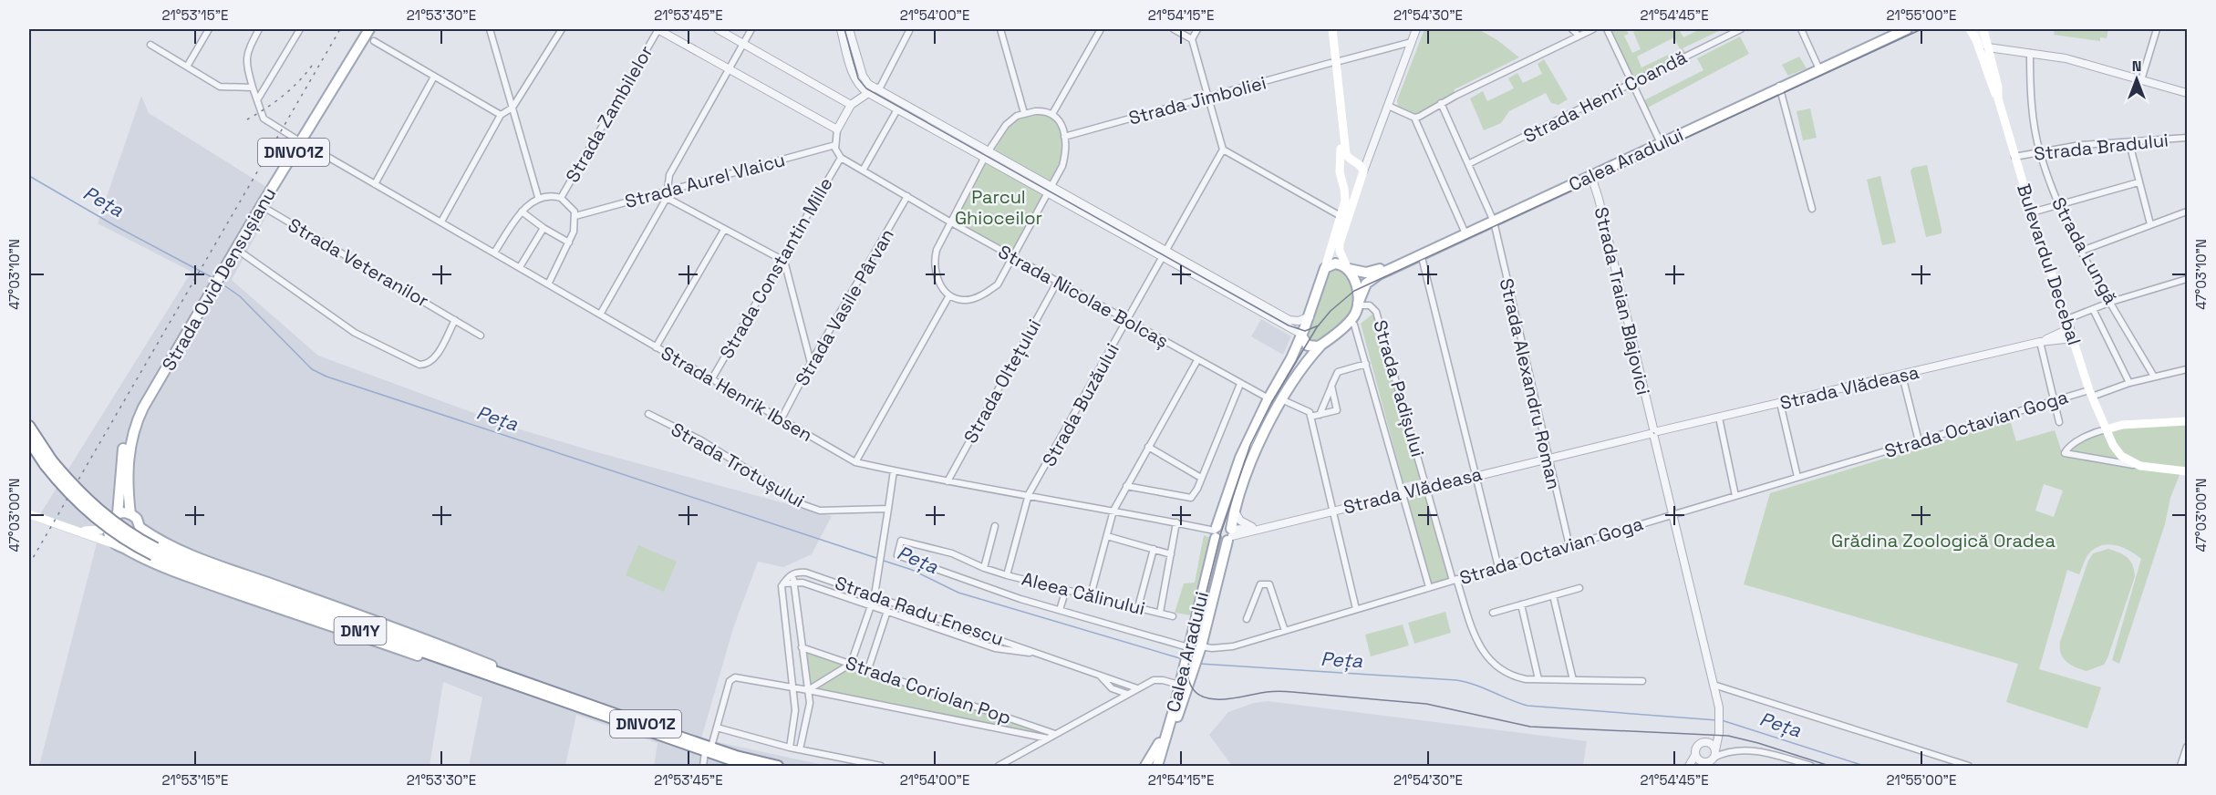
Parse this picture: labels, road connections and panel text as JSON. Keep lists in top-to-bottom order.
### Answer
{
  "streets": {
    "main road": [
      "DNVO1Z",
      "Calea Aradului",
      "Bulevardul Decebal",
      "Strada Ovid Densușianu",
      "DN1Y"
    ],
    "street": [
      "Strada Henri Coandă",
      "Strada Jimboliei",
      "Strada Zambilelor",
      "Strada Bradului",
      "Strada Aurel Vlaicu",
      "Strada Lungă",
      "Strada Veteranilor",
      "Strada Constantin Mille",
      "Strada Nicolae Bolcaș",
      "Strada Traian Blajovici",
      "Strada Vasile Pârvan",
      "Strada Oltețului",
      "Strada Alexandru Roman",
      "Strada Vlădeasa",
      "Strada Padișului",
      "Strada Henrik Ibsen",
      "Strada Buzăului",
      "Strada Octavian Goga",
      "Strada Trotușului",
      "Aleea Călinului",
      "Strada Radu Enescu",
      "Strada Coriolan Pop"
    ]
  },
  "crossings": [
    ["Strada Henri Coandă", "Strada Alexandru Roman"],
    ["Strada Bradului", "Strada Lungă"],
    ["Strada Bradului", "Bulevardul Decebal"],
    ["DNVO1Z", "Strada Ovid Densușianu"],
    ["DNVO1Z", "DN1Y"],
    ["Calea Aradului", "Strada Nicolae Bolcaș"],
    ["Calea Aradului", "Strada Traian Blajovici"],
    ["Calea Aradului", "Strada Alexandru Roman"],
    ["Calea Aradului", "Strada Vlădeasa"],
    ["Calea Aradului", "Strada Padișului"],
    ["Calea Aradului", "Strada Henrik Ibsen"],
    ["Calea Aradului", "Strada Octavian Goga"],
    ["Strada Lungă", "Strada Octavian Goga"],
    ["Strada Veteranilor", "Strada Ovid Densușianu"],
    ["Bulevardul Decebal", "Strada Vlădeasa"],
    ["Bulevardul Decebal", "Strada Octavian Goga"],
    ["Strada Constantin Mille", "Strada Nicolae Bolcaș"],
    ["Strada Constantin Mille", "Strada Henrik Ibsen"],
    ["Strada Ovid Densușianu", "Strada Henrik Ibsen"],
    ["Strada Nicolae Bolcaș", "Strada Vasile Pârvan"],
    ["Strada Nicolae Bolcaș", "Strada Oltețului"],
    ["Strada Nicolae Bolcaș", "Strada Buzăului"],
    ["Strada Traian Blajovici", "Strada Vlădeasa"],
    ["Strada Traian Blajovici", "Strada Octavian Goga"],
    ["Strada Vasile Pârvan", "Strada Henrik Ibsen"],
    ["Strada Oltețului", "Strada Henrik Ibsen"],
    ["Strada Alexandru Roman", "Strada Vlădeasa"],
    ["Strada Alexandru Roman", "Strada Octavian Goga"],
    ["Strada Vlădeasa", "Strada Padișului"],
    ["Strada Padișului", "Strada Octavian Goga"],
    ["Strada Henrik Ibsen", "Strada Buzăului"],
    ["Strada Henrik Ibsen", "Aleea Călinului"],
    ["Strada Buzăului", "Aleea Călinului"]
  ],
  "water": ["Peța"],
  "parks": ["Parcul Ghioceilor", "Grădina Zoologică Oradea"],
  "north": "top",
  "coordinates": [
    "21°53'15\"E",
    "21°53'30\"E",
    "21°53'45\"E",
    "21°54'00\"E",
    "21°54'15\"E",
    "21°54'30\"E",
    "21°54'45\"E",
    "21°55'00\"E",
    "47°03'10\"N",
    "47°03'00\"N"
  ]
}
